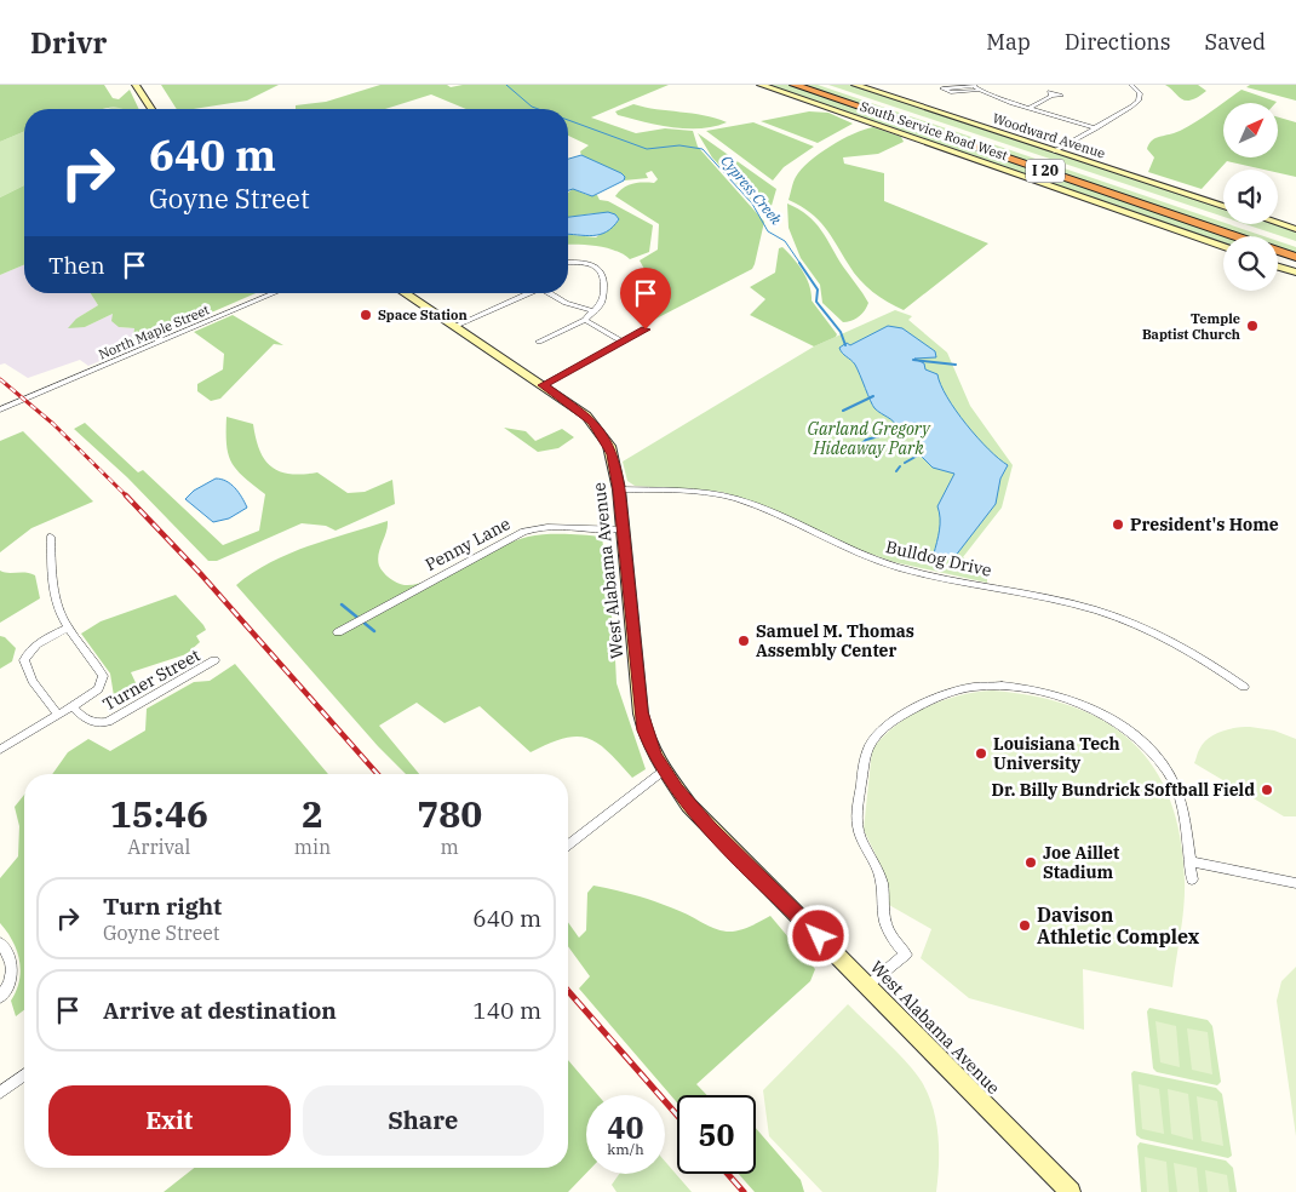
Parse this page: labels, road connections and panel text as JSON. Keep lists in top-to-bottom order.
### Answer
{
  "streets": {
    "highway": ["I 20"],
    "main road": ["South Service Road West", "Woodward Avenue", "West Alabama Avenue"],
    "street": [
      "North Maple Street",
      "Penny Lane",
      "Bulldog Drive",
      "Turner Street"
    ]
  },
  "crossings": [
    ["Penny Lane", "West Alabama Avenue"],
    ["Bulldog Drive", "West Alabama Avenue"]
  ],
  "water": ["Cypress Creek"],
  "parks": ["Garland Gregory Hideaway Park"],
  "places": [
    "Space Station",
    "Temple Baptist Church",
    "President's Home",
    "Samuel M. Thomas Assembly Center",
    "Louisiana Tech University",
    "Dr. Billy Bundrick Softball Field",
    "Joe Aillet Stadium",
    "Davison Athletic Complex"
  ],
  "north": "top right",
  "page": {
    "header": "Drivr",
    "nav": ["Map", "Directions", "Saved"],
    "turn": ["640 m", "Goyne Street"],
    "then": "Then",
    "eta": [
      "15:46",
      "Arrival",
      "2",
      "min",
      "780",
      "m"
    ],
    "list": [
      {
        "name": "Turn right",
        "note": "Goyne Street",
        "value": "640 m"
      },
      {
        "name": "Arrive at destination",
        "value": "140 m"
      }
    ],
    "buttons": ["Exit", "Share"],
    "speed": "40 km/h",
    "limit": "50"
  }
}
